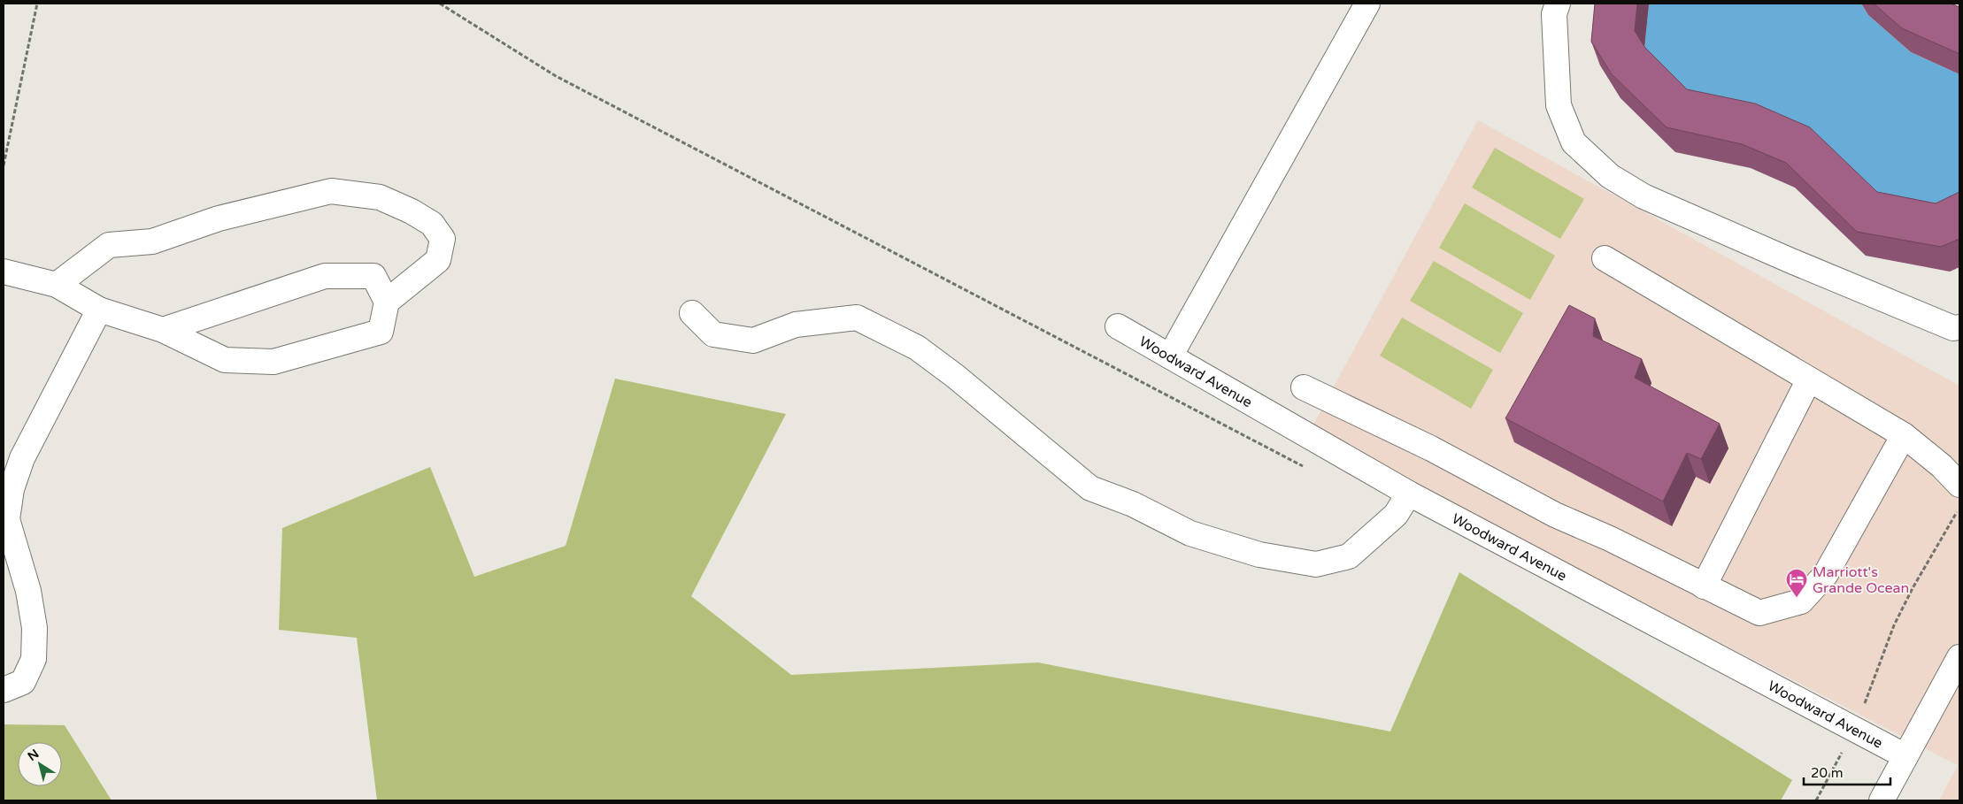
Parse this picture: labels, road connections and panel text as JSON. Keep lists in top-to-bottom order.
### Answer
{
  "streets": {
    "street": ["Woodward Avenue"]
  },
  "places": {
    "hotel": ["Marriott's Grande Ocean"]
  },
  "scale_bar": "20 m",
  "north": "top left"
}
